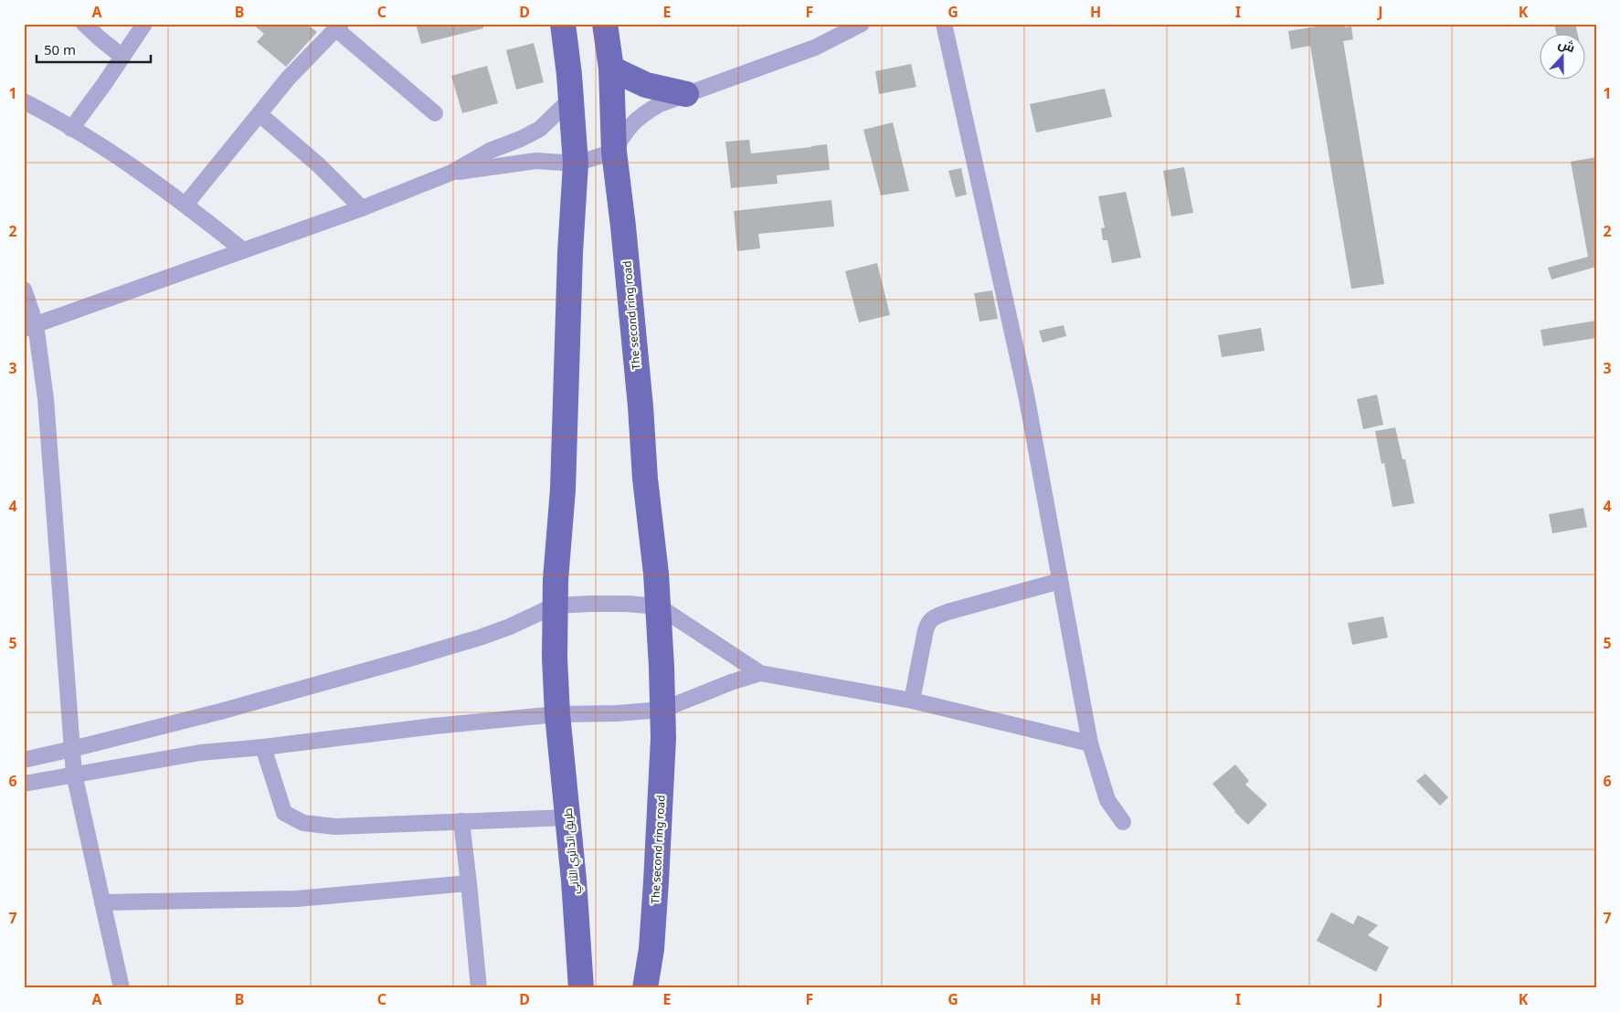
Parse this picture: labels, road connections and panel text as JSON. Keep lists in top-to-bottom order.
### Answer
{
  "streets": {
    "main road": ["The second ring road", "طريق الدائري الثاني"]
  },
  "scale_bar": "50 m",
  "north": "top",
  "grid": {
    "columns": [
      "A",
      "B",
      "C",
      "D",
      "E",
      "F",
      "G",
      "H",
      "I",
      "J",
      "K"
    ],
    "rows": [
      "1",
      "2",
      "3",
      "4",
      "5",
      "6",
      "7"
    ]
  }
}
